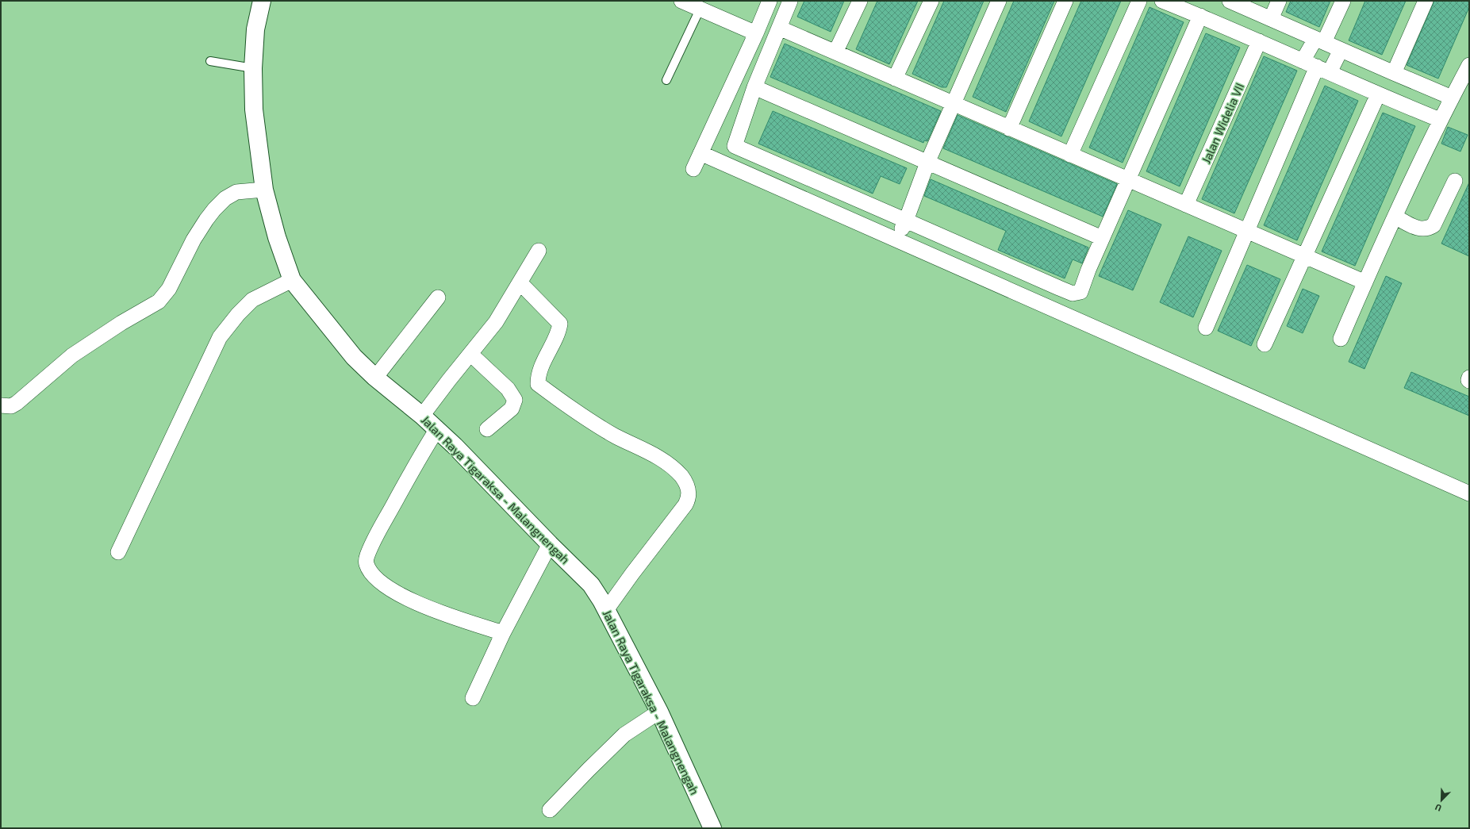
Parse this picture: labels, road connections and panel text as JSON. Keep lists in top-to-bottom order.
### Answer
{
  "streets": {
    "main road": ["Jalan Raya Tigaraksa - Malangnengah"],
    "street": ["Jalan Widelia VII"]
  },
  "north": "bottom left"
}
